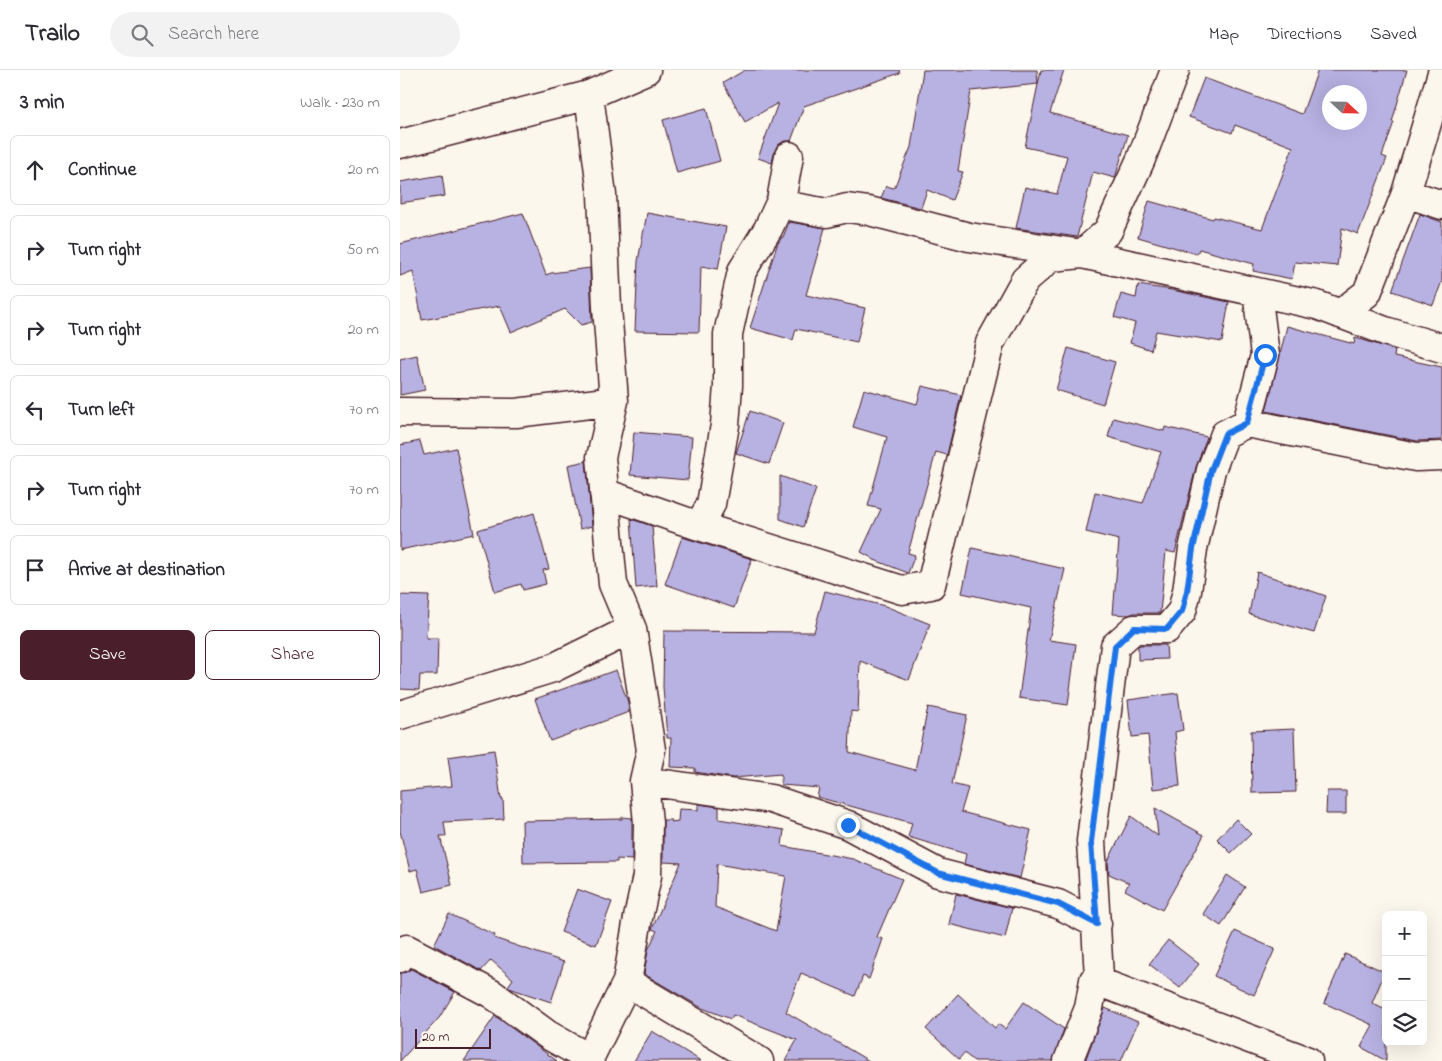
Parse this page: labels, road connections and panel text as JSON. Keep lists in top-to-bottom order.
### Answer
{
  "scale_bar": "20 m",
  "north": "right",
  "page": {
    "header": "Trailo",
    "search": "Search here",
    "nav": ["Map", "Directions", "Saved"],
    "heading": ["3 min", "Walk · 230 m"],
    "list": [
      ["Continue", "20 m"],
      ["Turn right", "50 m"],
      ["Turn right", "20 m"],
      ["Turn left", "70 m"],
      ["Turn right", "70 m"],
      "Arrive at destination"
    ],
    "buttons": ["Save", "Share"],
    "map_buttons": ["+", "−"],
    "scale": "20 m"
  }
}
